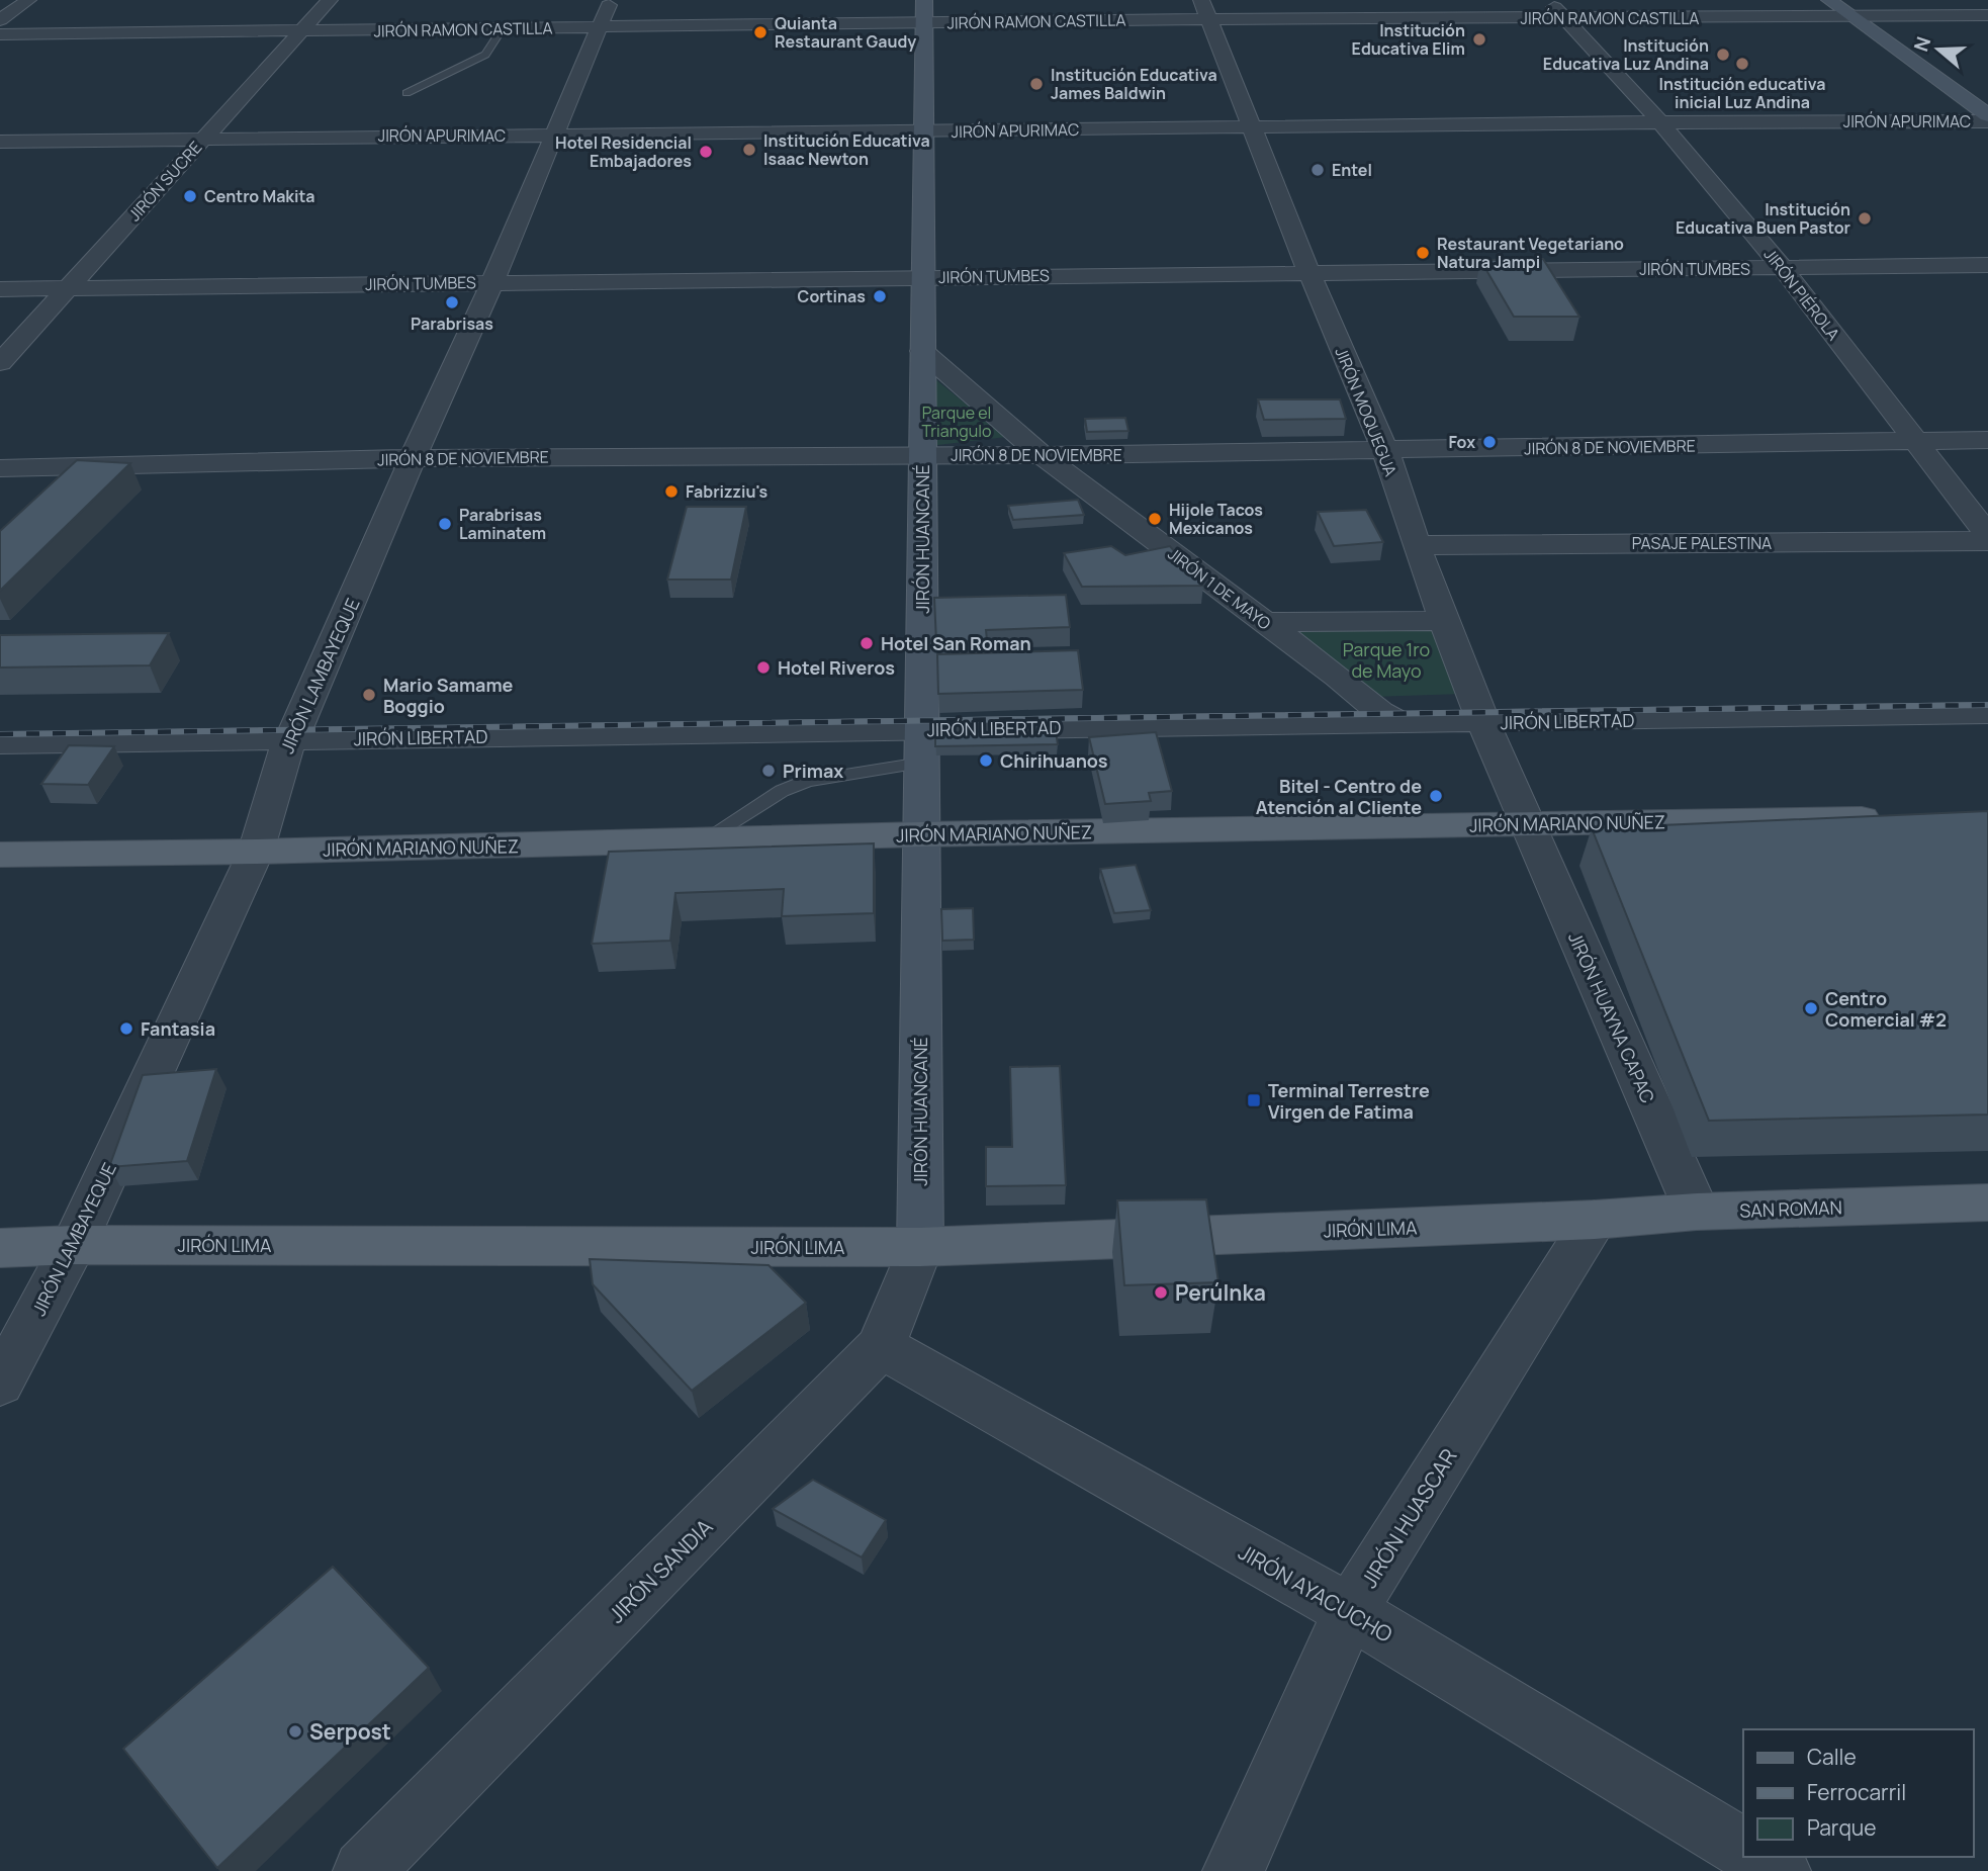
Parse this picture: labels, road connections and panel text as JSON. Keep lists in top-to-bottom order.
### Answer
{
  "streets": {
    "main road": ["JIRÓN MARIANO NUÑEZ", "SAN ROMAN", "JIRÓN LIMA"],
    "street": [
      "JIRÓN RAMON CASTILLA",
      "JIRÓN APURIMAC",
      "JIRÓN SUCRE",
      "JIRÓN TUMBES",
      "JIRÓN PIÉROLA",
      "JIRÓN MOQUEGUA",
      "JIRÓN 8 DE NOVIEMBRE",
      "JIRÓN HUANCANÉ",
      "PASAJE PALESTINA",
      "JIRÓN 1 DE MAYO",
      "JIRÓN LAMBAYEQUE",
      "JIRÓN LIBERTAD",
      "JIRÓN HUAYNA CAPAC",
      "JIRÓN HUASCAR",
      "JIRÓN SANDIA",
      "JIRÓN AYACUCHO"
    ]
  },
  "crossings": [
    ["JIRÓN RAMON CASTILLA", "JIRÓN SUCRE"],
    ["JIRÓN RAMON CASTILLA", "JIRÓN PIÉROLA"],
    ["JIRÓN RAMON CASTILLA", "JIRÓN MOQUEGUA"],
    ["JIRÓN RAMON CASTILLA", "JIRÓN HUANCANÉ"],
    ["JIRÓN RAMON CASTILLA", "JIRÓN LAMBAYEQUE"],
    ["JIRÓN APURIMAC", "JIRÓN SUCRE"],
    ["JIRÓN APURIMAC", "JIRÓN PIÉROLA"],
    ["JIRÓN APURIMAC", "JIRÓN MOQUEGUA"],
    ["JIRÓN APURIMAC", "JIRÓN HUANCANÉ"],
    ["JIRÓN APURIMAC", "JIRÓN LAMBAYEQUE"],
    ["JIRÓN SUCRE", "JIRÓN TUMBES"],
    ["JIRÓN TUMBES", "JIRÓN PIÉROLA"],
    ["JIRÓN TUMBES", "JIRÓN MOQUEGUA"],
    ["JIRÓN TUMBES", "JIRÓN HUANCANÉ"],
    ["JIRÓN TUMBES", "JIRÓN LAMBAYEQUE"],
    ["JIRÓN PIÉROLA", "JIRÓN 8 DE NOVIEMBRE"],
    ["JIRÓN MOQUEGUA", "JIRÓN 8 DE NOVIEMBRE"],
    ["JIRÓN MOQUEGUA", "PASAJE PALESTINA"],
    ["JIRÓN MOQUEGUA", "JIRÓN LIBERTAD"],
    ["JIRÓN MOQUEGUA", "JIRÓN MARIANO NUÑEZ"],
    ["JIRÓN MOQUEGUA", "JIRÓN HUAYNA CAPAC"],
    ["JIRÓN 8 DE NOVIEMBRE", "JIRÓN HUANCANÉ"],
    ["JIRÓN 8 DE NOVIEMBRE", "JIRÓN 1 DE MAYO"],
    ["JIRÓN 8 DE NOVIEMBRE", "JIRÓN LAMBAYEQUE"],
    ["JIRÓN HUANCANÉ", "JIRÓN 1 DE MAYO"],
    ["JIRÓN HUANCANÉ", "JIRÓN LIBERTAD"],
    ["JIRÓN HUANCANÉ", "JIRÓN MARIANO NUÑEZ"],
    ["JIRÓN HUANCANÉ", "JIRÓN LIMA"],
    ["JIRÓN HUANCANÉ", "JIRÓN SANDIA"],
    ["JIRÓN 1 DE MAYO", "JIRÓN LIBERTAD"],
    ["JIRÓN LAMBAYEQUE", "JIRÓN LIBERTAD"],
    ["JIRÓN LAMBAYEQUE", "JIRÓN MARIANO NUÑEZ"],
    ["JIRÓN LAMBAYEQUE", "JIRÓN LIMA"],
    ["JIRÓN MARIANO NUÑEZ", "JIRÓN HUAYNA CAPAC"],
    ["JIRÓN HUAYNA CAPAC", "SAN ROMAN"],
    ["SAN ROMAN", "JIRÓN LIMA"],
    ["SAN ROMAN", "JIRÓN HUASCAR"],
    ["JIRÓN LIMA", "JIRÓN HUASCAR"],
    ["JIRÓN LIMA", "JIRÓN SANDIA"],
    ["JIRÓN HUASCAR", "JIRÓN AYACUCHO"],
    ["JIRÓN SANDIA", "JIRÓN AYACUCHO"]
  ],
  "parks": ["Parque el Triangulo", "Parque 1ro de Mayo"],
  "places": {
    "other": [
      "Quianta Restaurant Gaudy",
      "Institución Educativa Elim",
      "Institución Educativa Luz Andina",
      "Institución educativa inicial Luz Andina",
      "Institución Educativa James Baldwin",
      "Institución Educativa Isaac Newton",
      "Hotel Residencial Embajadores",
      "Entel",
      "Centro Makita",
      "Institución Educativa Buen Pastor",
      "Restaurant Vegetariano Natura Jampi",
      "Cortinas",
      "Parabrisas",
      "Fox",
      "Fabrizziu's",
      "Hijole Tacos Mexicanos",
      "Parabrisas Laminatem",
      "Hotel San Roman",
      "Hotel Riveros",
      "Mario Samame Boggio",
      "Chirihuanos",
      "Primax",
      "Bitel - Centro de Atención al Cliente",
      "Centro Comercial #2",
      "Fantasia",
      "PerúInka",
      "Serpost"
    ],
    "transit": ["Terminal Terrestre Virgen de Fatima"]
  },
  "legend": ["Calle", "Ferrocarril", "Parque"],
  "north": "left"
}
